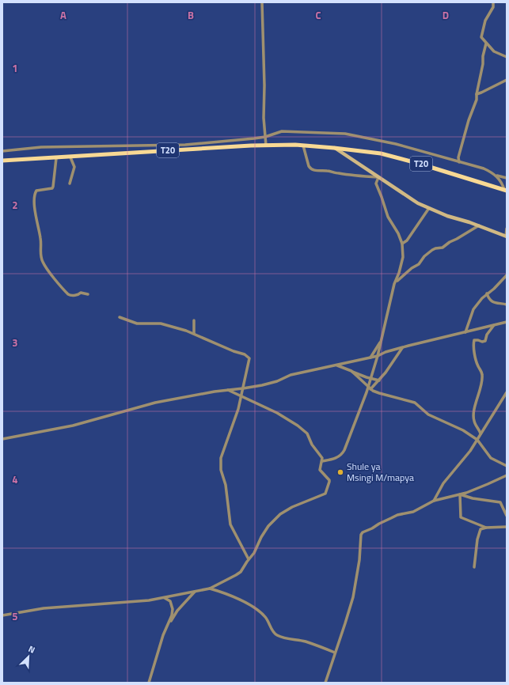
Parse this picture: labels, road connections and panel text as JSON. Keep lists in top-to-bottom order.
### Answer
{
  "streets": {
    "main road": ["T20"]
  },
  "places": ["Shule ya Msingi M/mapya"],
  "north": "top right",
  "grid": {
    "columns": [
      "A",
      "B",
      "C",
      "D"
    ],
    "rows": [
      "1",
      "2",
      "3",
      "4",
      "5"
    ]
  }
}
